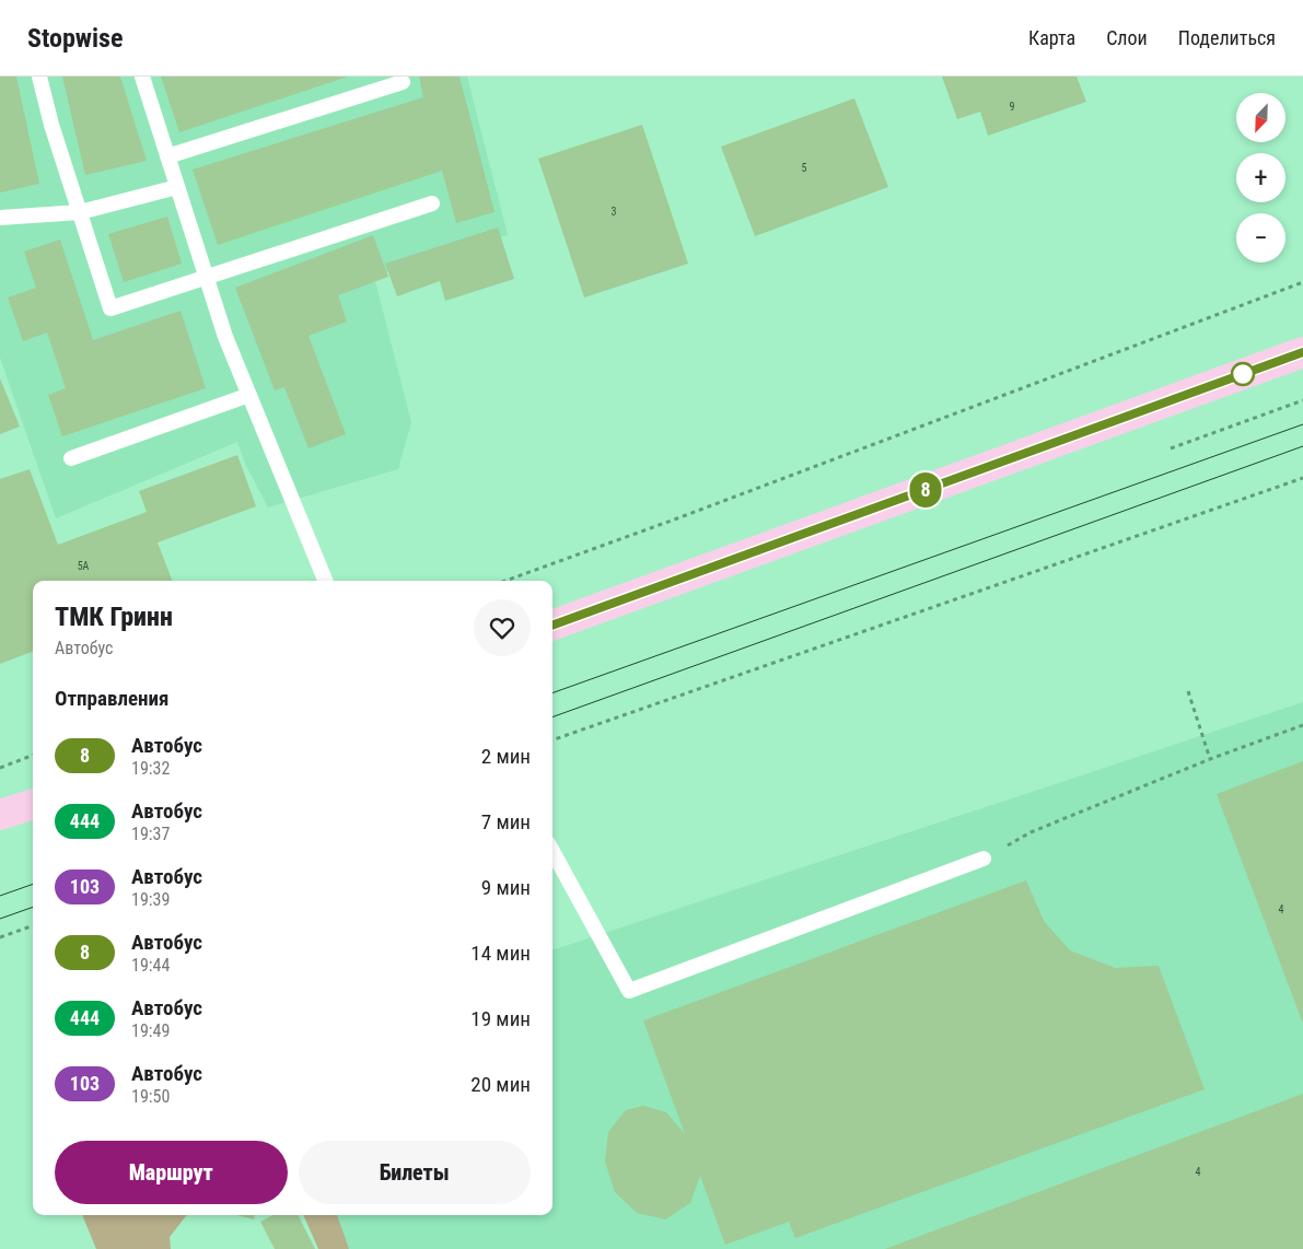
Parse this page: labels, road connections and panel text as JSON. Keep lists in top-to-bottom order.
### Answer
{
  "lines": ["bus line 8"],
  "house_numbers": [
    "9",
    "5",
    "3",
    "5А",
    "4",
    "4"
  ],
  "north": "bottom left",
  "page": {
    "header": "Stopwise",
    "nav": ["Карта", "Слои", "Поделиться"],
    "on_map": "8",
    "map_buttons": ["+", "−"],
    "heading": [
      ["ТМК Гринн", "Автобус"],
      "Отправления"
    ],
    "list": [
      {
        "mark": "8",
        "name": "Автобус",
        "note": "19:32",
        "value": "2 мин"
      },
      {
        "mark": "444",
        "name": "Автобус",
        "note": "19:37",
        "value": "7 мин"
      },
      {
        "mark": "103",
        "name": "Автобус",
        "note": "19:39",
        "value": "9 мин"
      },
      {
        "mark": "8",
        "name": "Автобус",
        "note": "19:44",
        "value": "14 мин"
      },
      {
        "mark": "444",
        "name": "Автобус",
        "note": "19:49",
        "value": "19 мин"
      },
      {
        "mark": "103",
        "name": "Автобус",
        "note": "19:50",
        "value": "20 мин"
      }
    ],
    "buttons": ["Маршрут", "Билеты"]
  }
}
